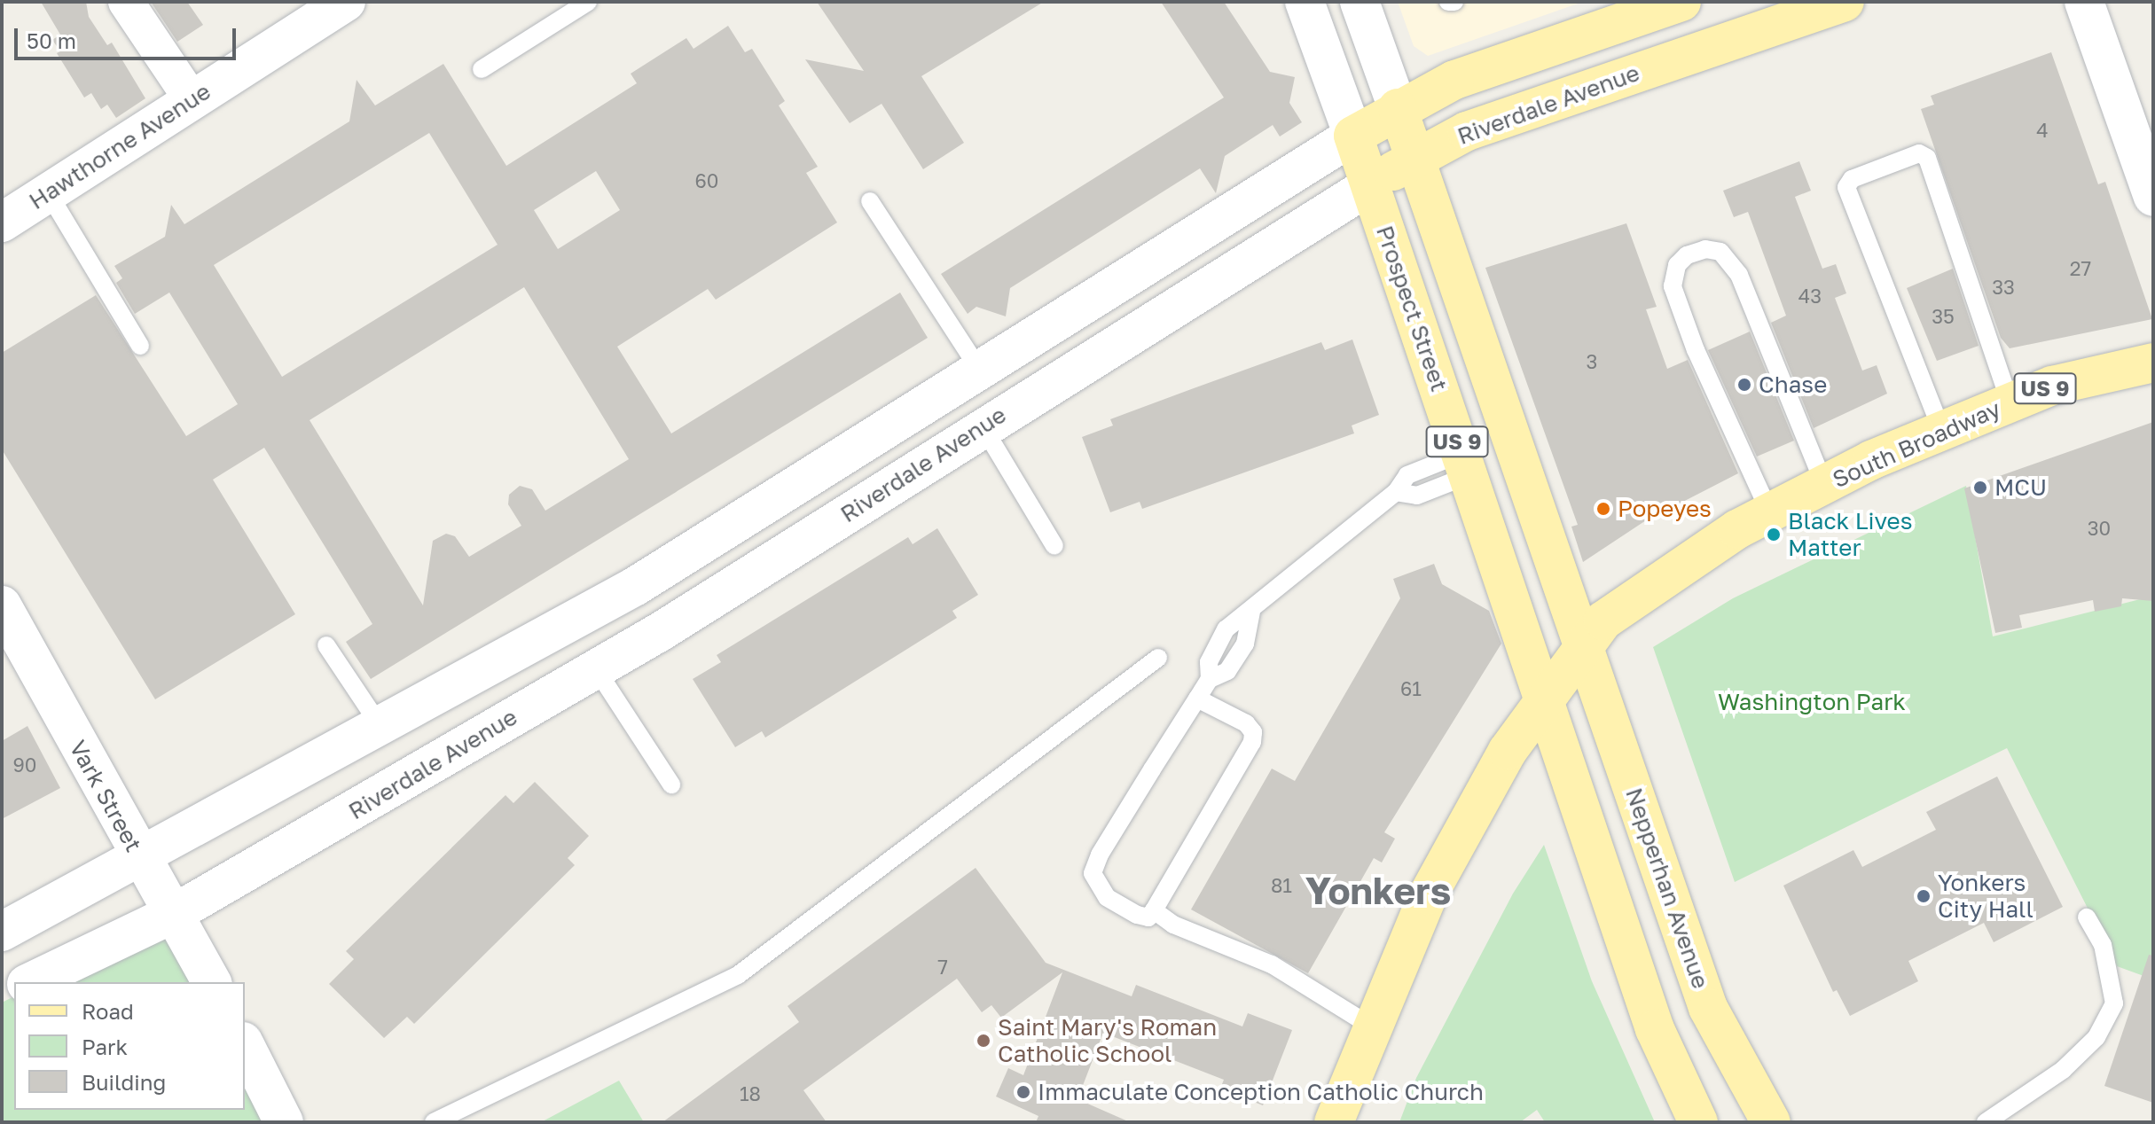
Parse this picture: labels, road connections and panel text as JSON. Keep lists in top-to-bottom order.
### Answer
{
  "streets": {
    "main road": [
      "Riverdale Avenue",
      "Hawthorne Avenue",
      "Prospect Street",
      "US 9",
      "South Broadway",
      "Vark Street",
      "Nepperhan Avenue"
    ]
  },
  "crossings": [
    ["Riverdale Avenue", "Prospect Street"],
    ["Riverdale Avenue", "Vark Street"],
    ["Prospect Street", "South Broadway"],
    ["South Broadway", "Nepperhan Avenue"]
  ],
  "districts": ["Yonkers"],
  "parks": ["Washington Park"],
  "places": [
    "Chase",
    "MCU",
    "Popeyes",
    "Black Lives Matter",
    "Yonkers City Hall",
    "Saint Mary's Roman Catholic School",
    "Immaculate Conception Catholic Church"
  ],
  "house_numbers": [
    "4",
    "60",
    "27",
    "33",
    "43",
    "35",
    "3",
    "30",
    "61",
    "90",
    "81",
    "7",
    "18"
  ],
  "legend": ["Road", "Park", "Building"],
  "scale_bar": "50 m"
}
